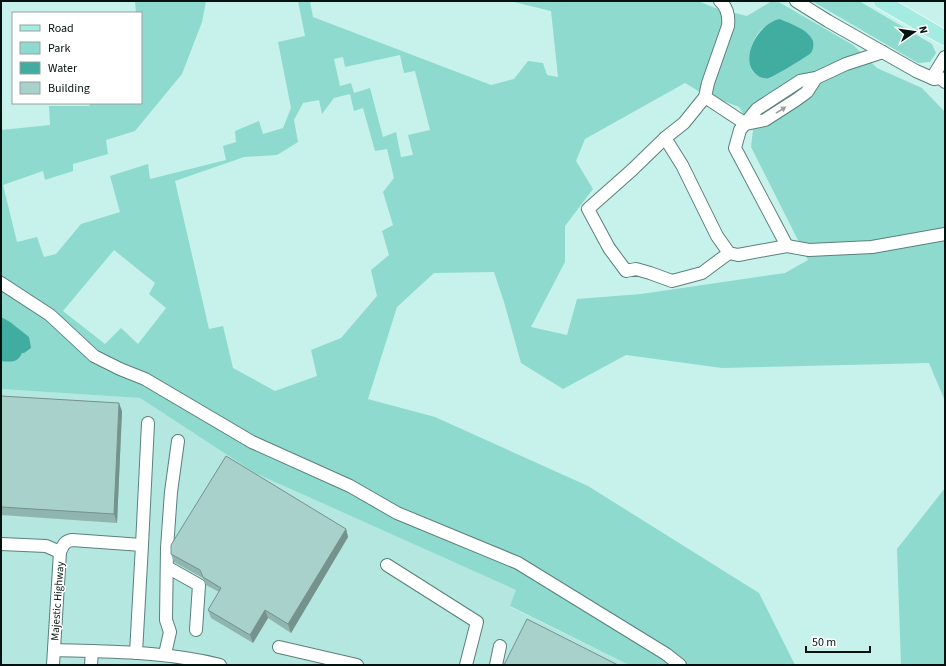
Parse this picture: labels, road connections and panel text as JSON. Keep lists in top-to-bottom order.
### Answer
{
  "streets": {
    "street": ["Majestic Highway"]
  },
  "legend": [
    "Road",
    "Park",
    "Water",
    "Building"
  ],
  "scale_bar": "50 m",
  "north": "right"
}
